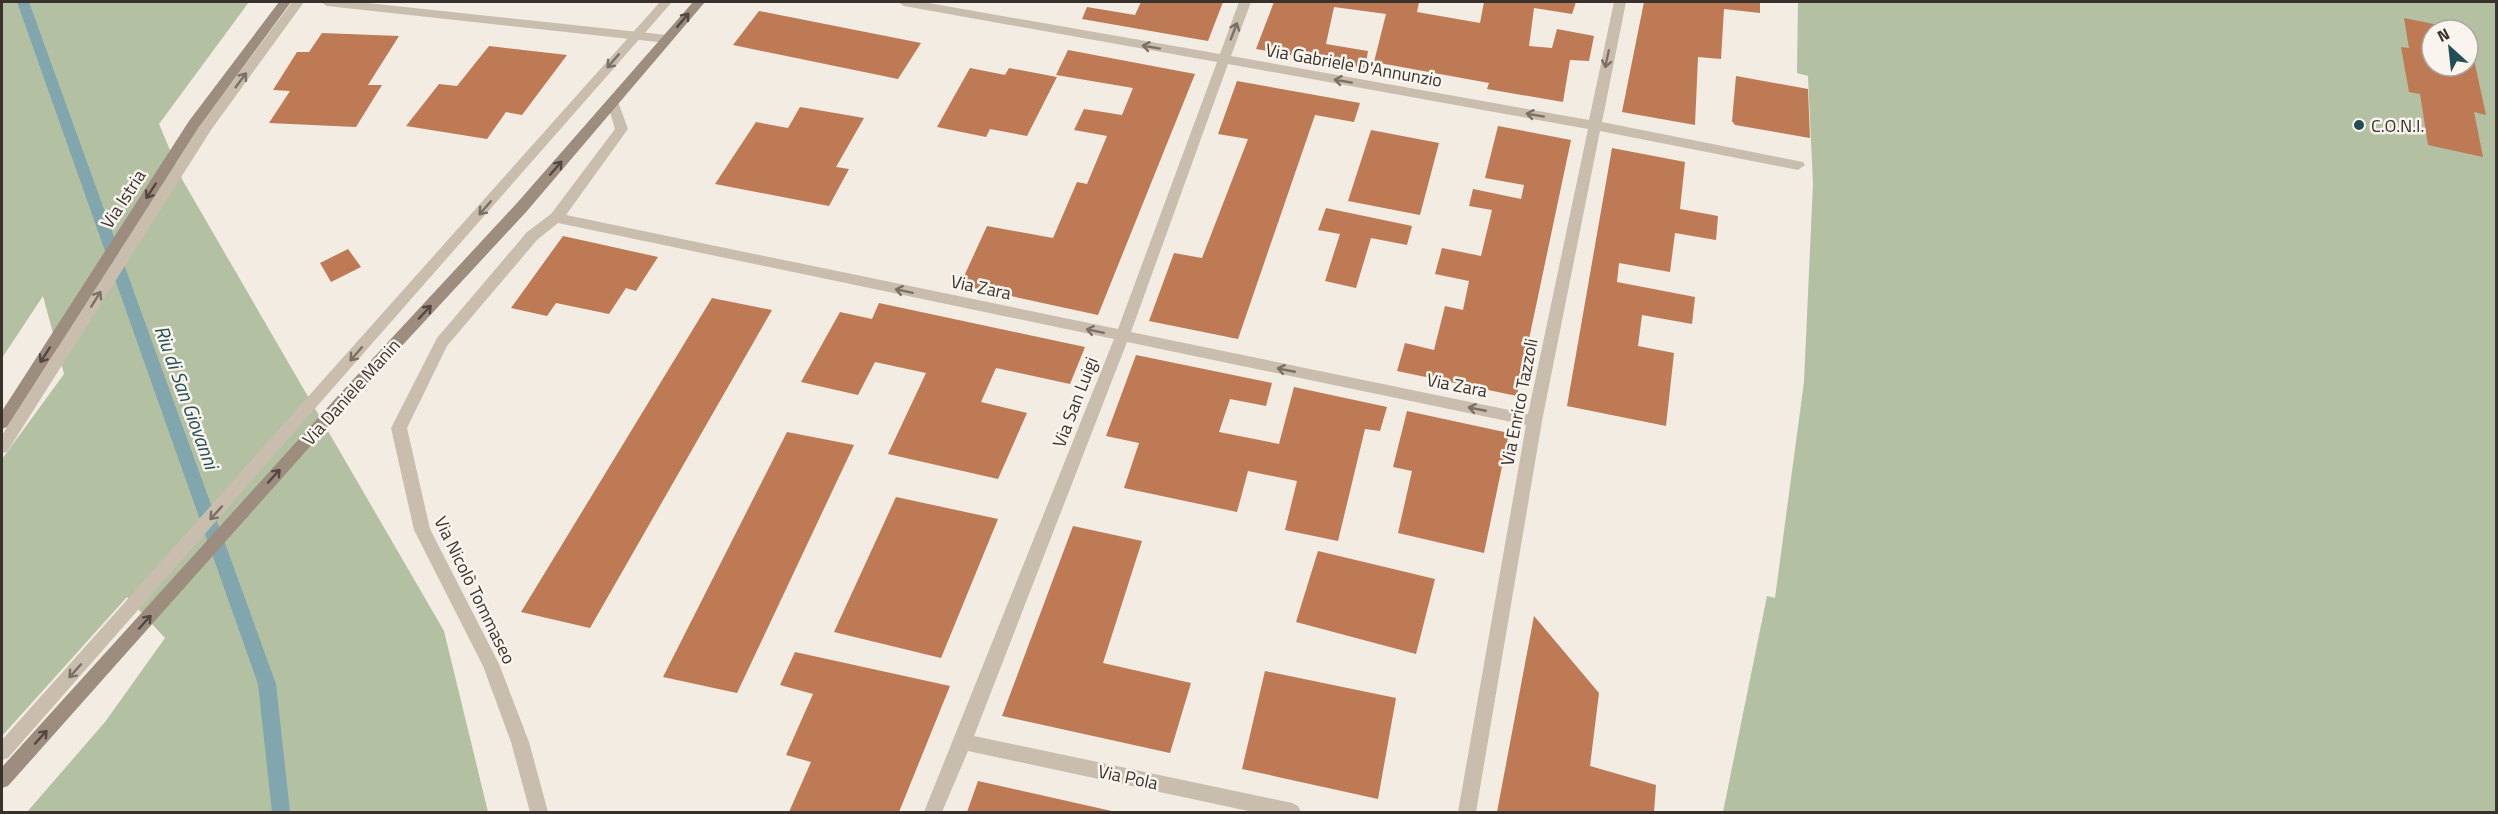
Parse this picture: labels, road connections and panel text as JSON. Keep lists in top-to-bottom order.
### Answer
{
  "streets": {
    "main road": ["Via Daniele Manin"],
    "street": [
      "Via Gabriele D'Annunzio",
      "Via Zara",
      "Via San Luigi",
      "Via Enrico Tazzoli",
      "Via Nicolò Tommaseo",
      "Via Pola"
    ]
  },
  "crossings": [
    ["Via Gabriele D'Annunzio", "Via San Luigi"],
    ["Via Gabriele D'Annunzio", "Via Enrico Tazzoli"],
    ["Via Zara", "Via San Luigi"],
    ["Via Zara", "Via Enrico Tazzoli"],
    ["Via Zara", "Via Nicolò Tommaseo"],
    ["Via San Luigi", "Via Pola"]
  ],
  "one_way": ["Via Gabriele D'Annunzio", "Via Zara", "Via Daniele Manin"],
  "water": ["Riu di San Giovanni"],
  "places": ["C.O.N.I."],
  "north": "top left"
}
